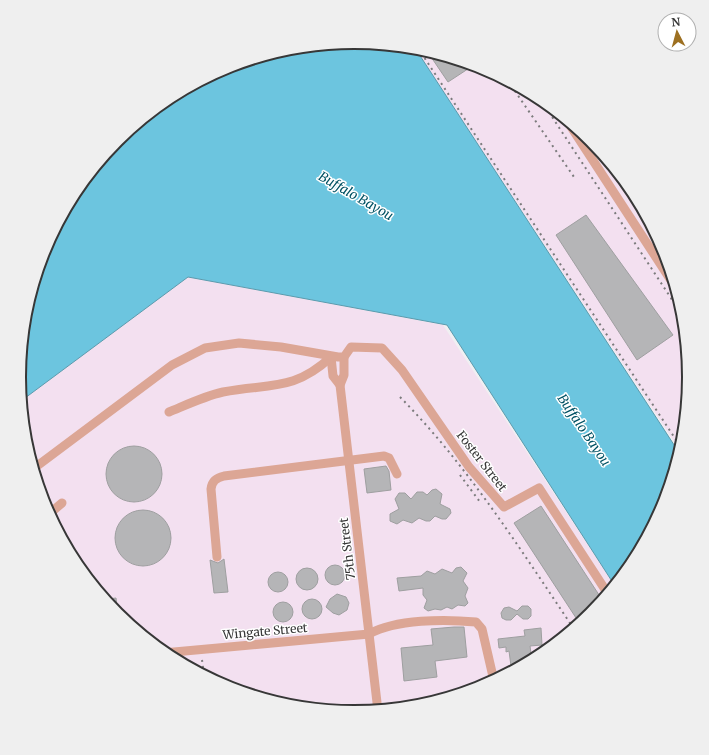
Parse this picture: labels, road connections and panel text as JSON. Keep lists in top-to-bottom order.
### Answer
{
  "streets": {
    "street": ["Foster Street", "75th Street", "Wingate Street"]
  },
  "crossings": [
    ["75th Street", "Wingate Street"]
  ],
  "water": ["Buffalo Bayou"],
  "north": "top"
}
